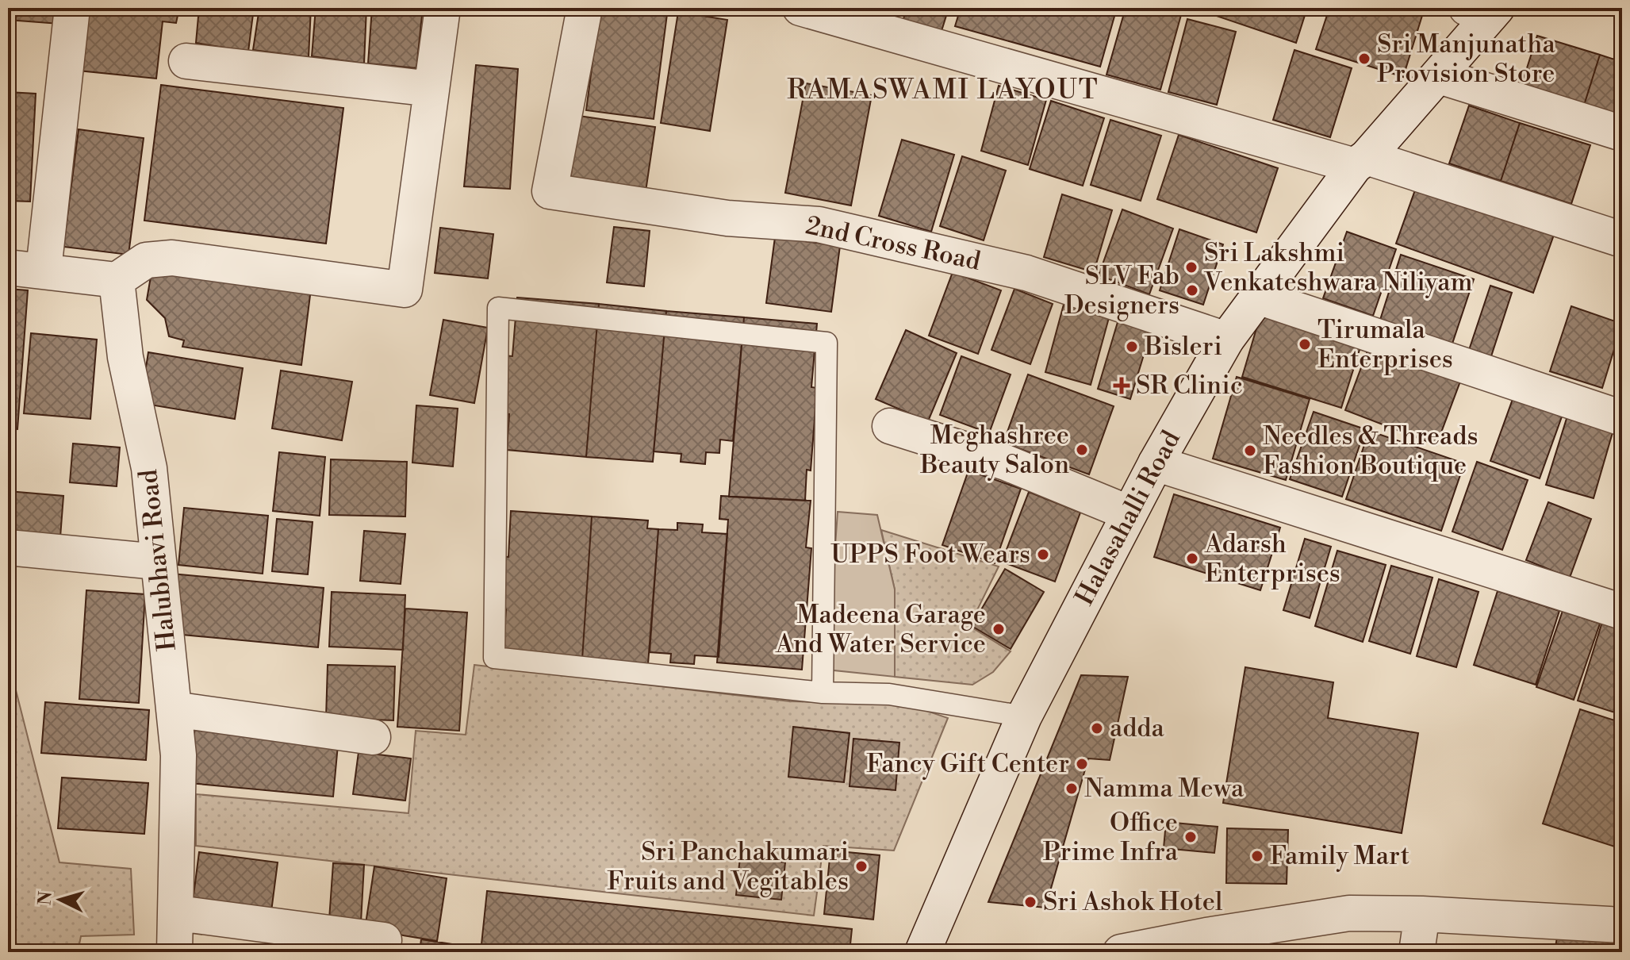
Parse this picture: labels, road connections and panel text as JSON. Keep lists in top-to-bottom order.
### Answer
{
  "streets": {
    "street": ["2nd Cross Road", "Halasahalli Road", "Halubhavi Road"]
  },
  "crossings": [
    ["2nd Cross Road", "Halasahalli Road"]
  ],
  "districts": ["RAMASWAMI LAYOUT"],
  "places": {
    "other": [
      "Sri Manjunatha Provision Store",
      "Sri Lakshmi Venkateshwara Niliyam",
      "SLV Fab Designers",
      "Tirumala Enterprises",
      "Bisleri",
      "Meghashree Beauty Salon",
      "Needles & Threads Fashion Boutique",
      "UPPS Foot Wears",
      "Adarsh Enterprises",
      "Madeena Garage And Water Service",
      "adda",
      "Fancy Gift Center",
      "Namma Mewa",
      "Office Prime Infra",
      "Family Mart",
      "Sri Panchakumari Fruits and Vegitables",
      "Sri Ashok Hotel"
    ],
    "health": ["SR Clinic"]
  },
  "north": "left"
}
